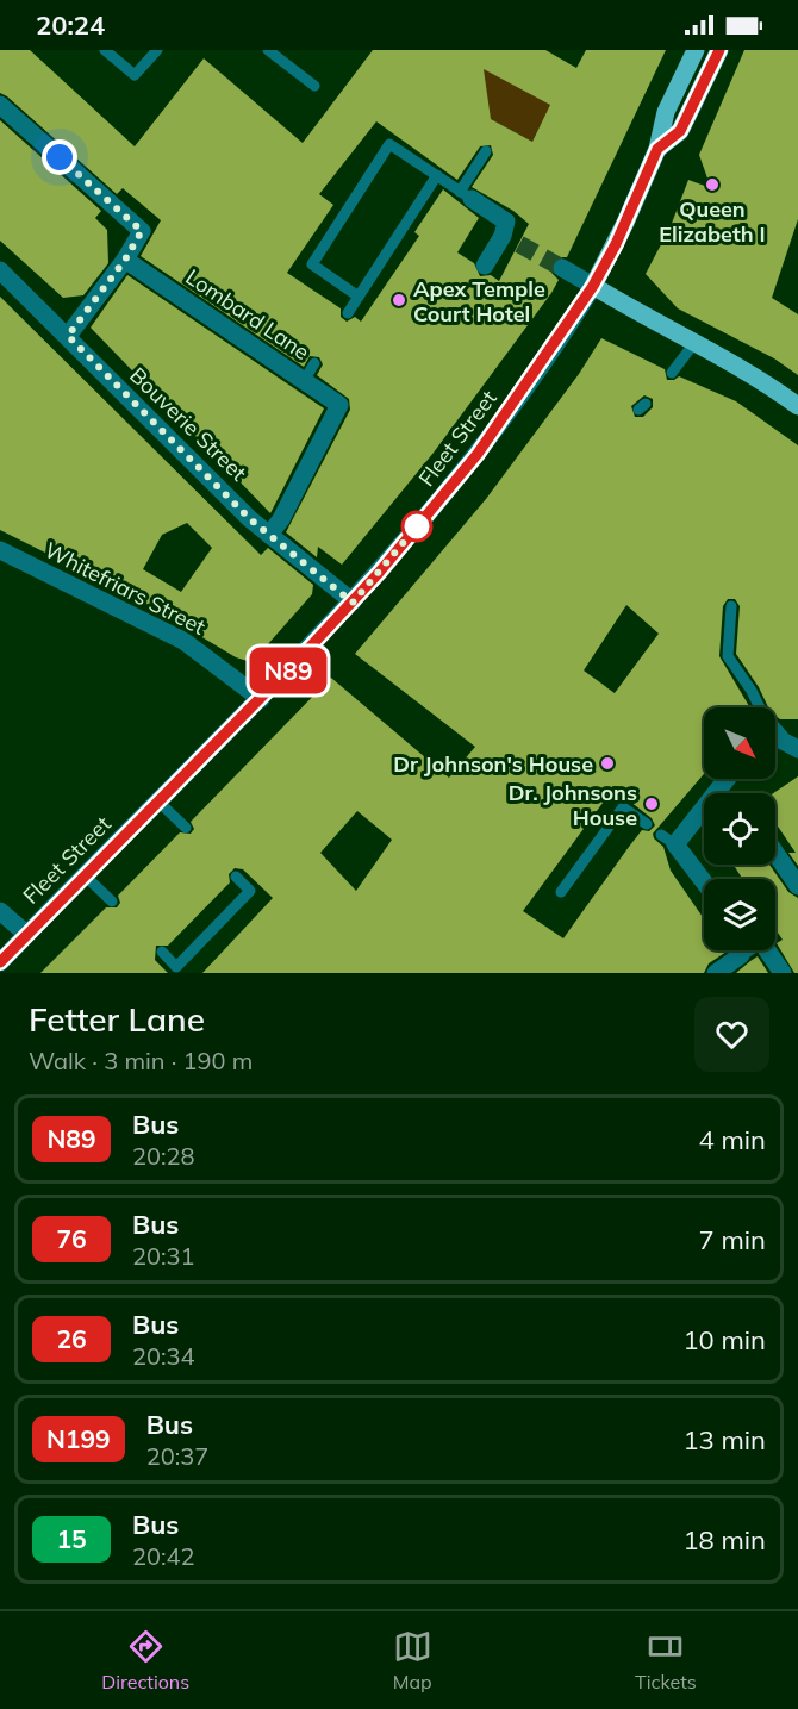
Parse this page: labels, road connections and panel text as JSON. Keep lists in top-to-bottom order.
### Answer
{
  "streets": {
    "main road": ["Fleet Street"],
    "street": ["Lombard Lane", "Bouverie Street", "Whitefriars Street"]
  },
  "crossings": [
    ["Lombard Lane", "Bouverie Street"],
    ["Bouverie Street", "Fleet Street"],
    ["Fleet Street", "Whitefriars Street"]
  ],
  "places": [
    "Queen Elizabeth I",
    "Apex Temple Court Hotel",
    "Dr Johnson's House",
    "Dr. Johnsons House"
  ],
  "lines": ["bus line N89"],
  "north": "bottom right",
  "page": {
    "status": "20:24",
    "on_map": "N89",
    "heading": ["Fetter Lane", "Walk · 3 min · 190 m"],
    "list": [
      {
        "mark": "N89",
        "name": "Bus",
        "note": "20:28",
        "value": "4 min"
      },
      {
        "mark": "76",
        "name": "Bus",
        "note": "20:31",
        "value": "7 min"
      },
      {
        "mark": "26",
        "name": "Bus",
        "note": "20:34",
        "value": "10 min"
      },
      {
        "mark": "N199",
        "name": "Bus",
        "note": "20:37",
        "value": "13 min"
      },
      {
        "mark": "15",
        "name": "Bus",
        "note": "20:42",
        "value": "18 min"
      }
    ],
    "tabs": ["Directions", "Map", "Tickets"]
  }
}
